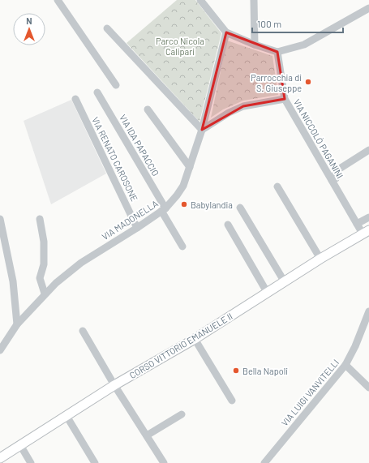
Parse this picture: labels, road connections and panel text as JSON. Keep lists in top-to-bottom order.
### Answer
{
  "streets": {
    "main road": ["CORSO VITTORIO EMANUELE II"],
    "street": [
      "VIA NICCOLÒ PAGANINI",
      "VIA IDA PAPACCIO",
      "VIA RENATO CAROSONE",
      "VIA MADONELLA",
      "VIA LUIGI VANVITELLI"
    ]
  },
  "crossings": [
    ["VIA NICCOLÒ PAGANINI", "CORSO VITTORIO EMANUELE II"],
    ["VIA IDA PAPACCIO", "VIA MADONELLA"],
    ["VIA RENATO CAROSONE", "VIA MADONELLA"]
  ],
  "parks": ["Parco Nicola Calipari"],
  "places": ["Parrocchia di S. Giuseppe", "Babylandia", "Bella Napoli"],
  "scale_bar": "100 m",
  "north": "top"
}
